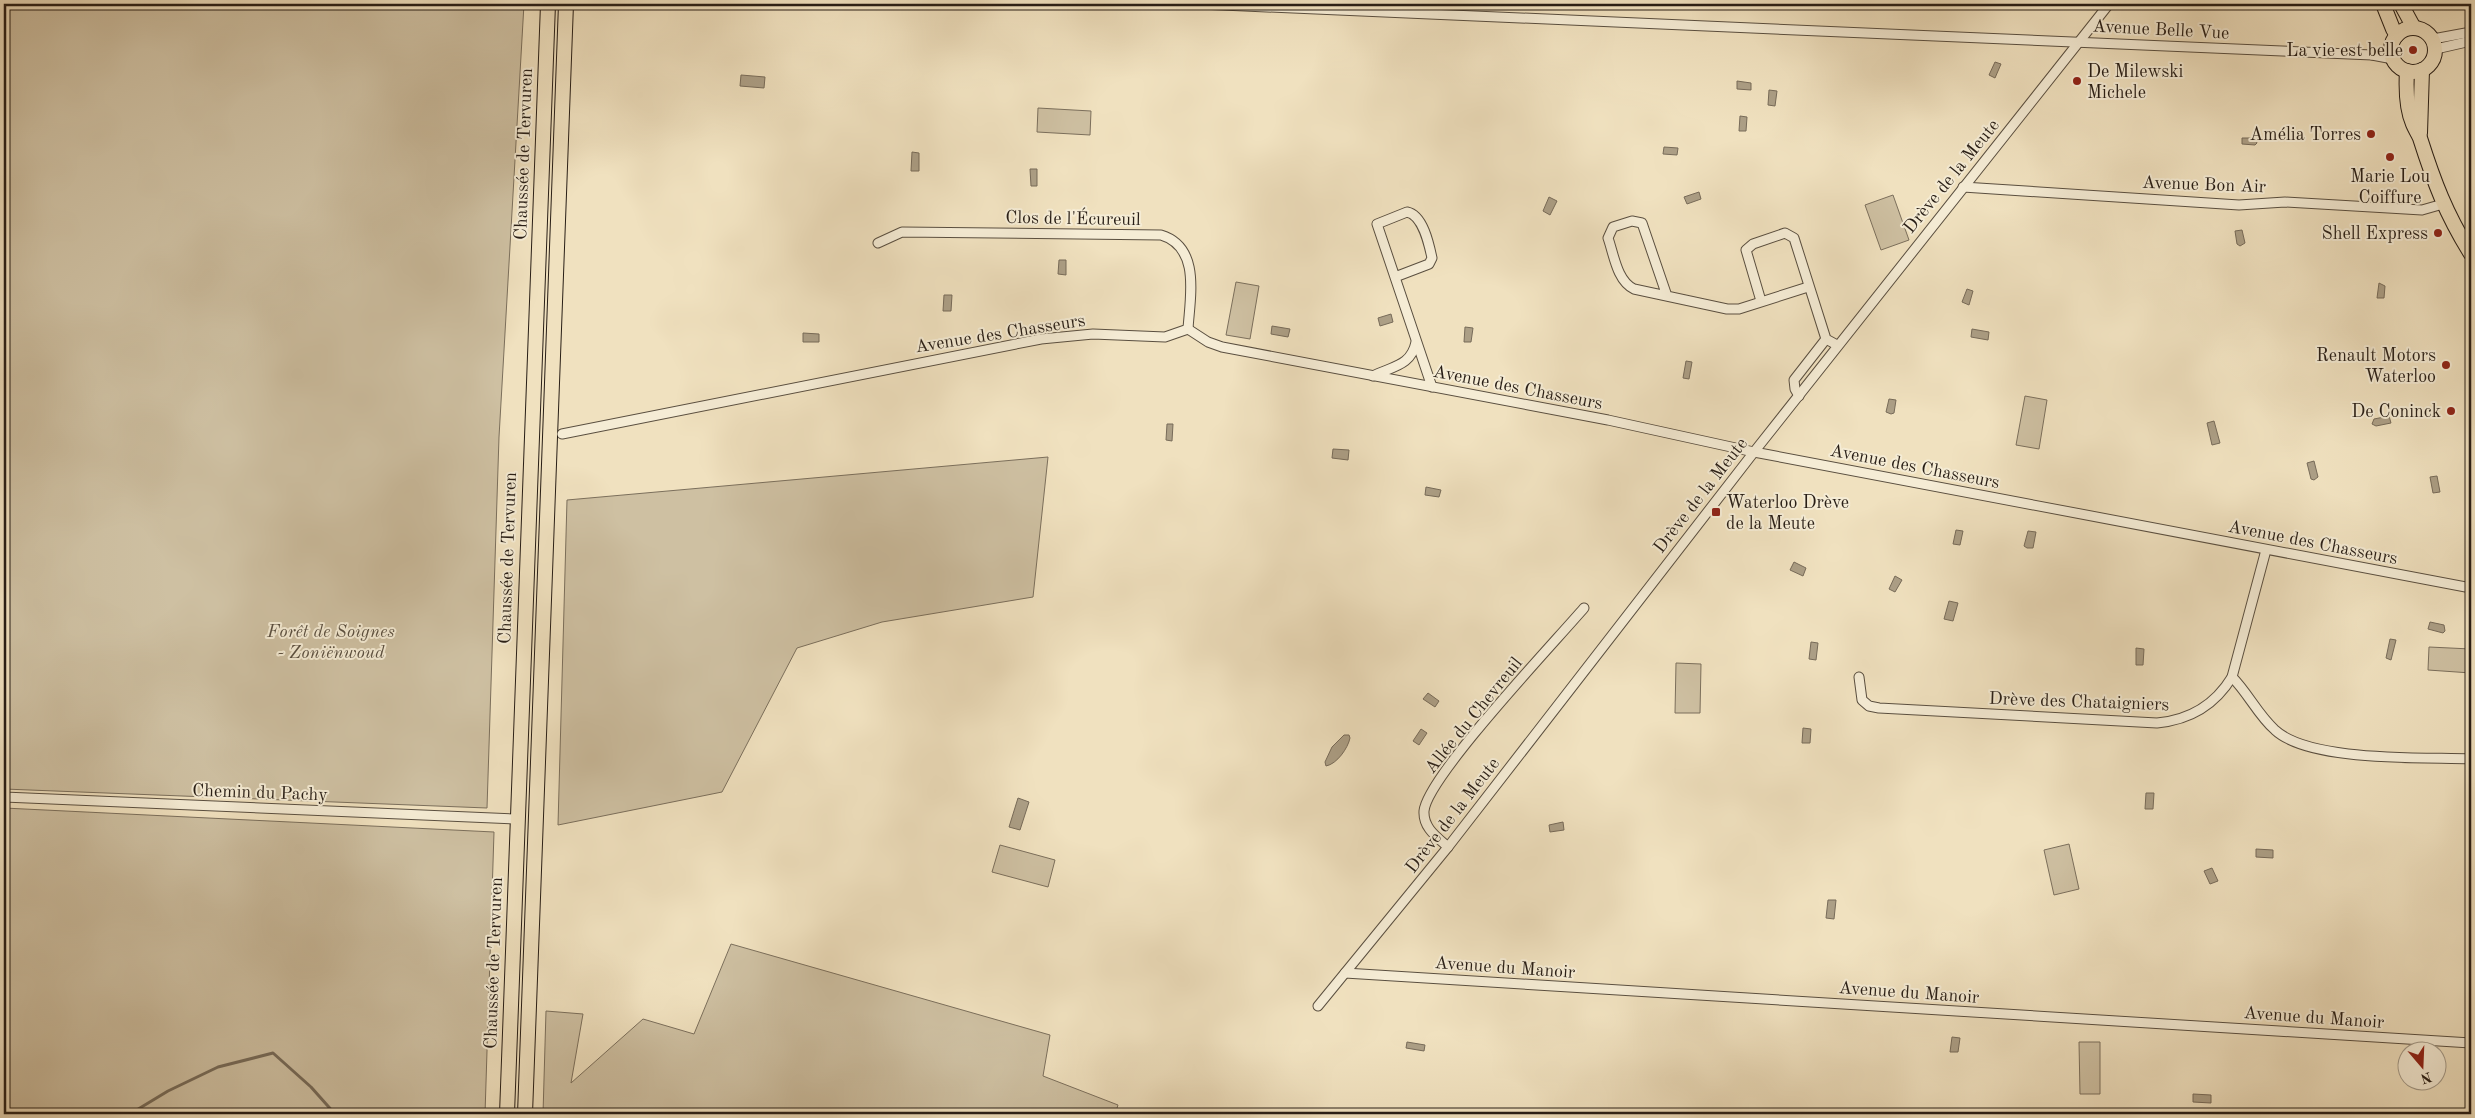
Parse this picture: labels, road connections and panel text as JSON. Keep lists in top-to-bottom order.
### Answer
{
  "streets": {
    "main road": ["Chaussée de Tervuren"],
    "street": [
      "Avenue Belle Vue",
      "Drève de la Meute",
      "Avenue Bon Air",
      "Clos de l'Écureuil",
      "Avenue des Chasseurs",
      "Drève des Chataigniers",
      "Allée du Chevreuil",
      "Chemin du Pachy",
      "Avenue du Manoir"
    ]
  },
  "crossings": [
    ["Avenue Belle Vue", "Drève de la Meute"],
    ["Chaussée de Tervuren", "Chemin du Pachy"],
    ["Drève de la Meute", "Avenue Bon Air"],
    ["Drève de la Meute", "Avenue des Chasseurs"],
    ["Drève de la Meute", "Allée du Chevreuil"],
    ["Drève de la Meute", "Avenue du Manoir"],
    ["Clos de l'Écureuil", "Avenue des Chasseurs"],
    ["Avenue des Chasseurs", "Drève des Chataigniers"]
  ],
  "parks": ["Forêt de Soignes - Zoniënwoud"],
  "places": {
    "other": [
      "La vie est belle",
      "De Milewski Michele",
      "Amélia Torres",
      "Marie Lou Coiffure",
      "Shell Express",
      "Renault Motors Waterloo",
      "De Coninck"
    ],
    "transit": ["Waterloo Drève de la Meute"]
  },
  "north": "bottom"
}
